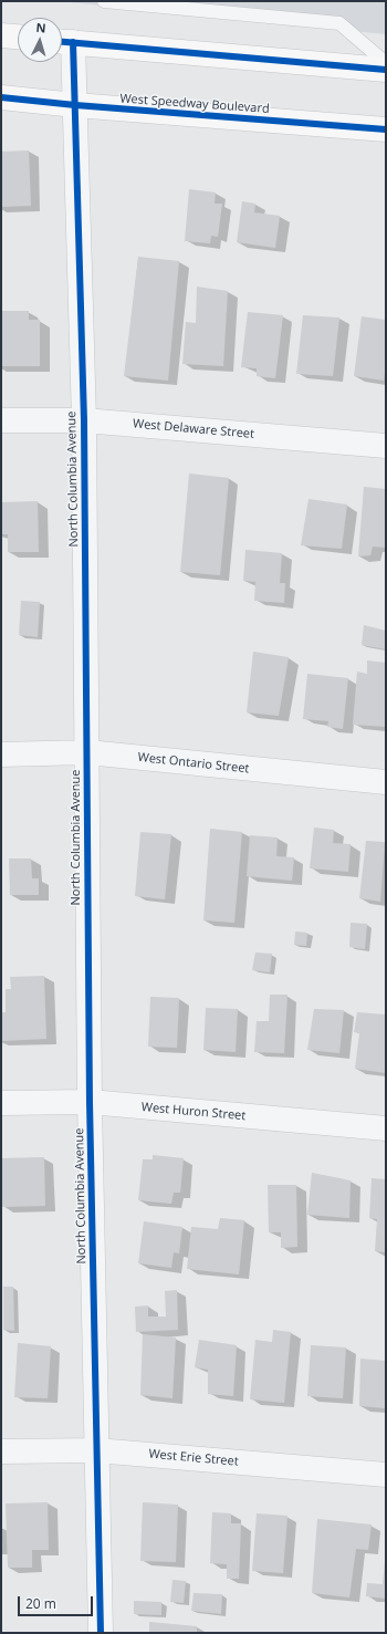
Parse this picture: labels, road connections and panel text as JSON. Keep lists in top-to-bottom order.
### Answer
{
  "streets": {
    "main road": ["West Speedway Boulevard"],
    "street": [
      "West Delaware Street",
      "North Columbia Avenue",
      "West Ontario Street",
      "West Huron Street",
      "West Erie Street"
    ]
  },
  "crossings": [
    ["West Speedway Boulevard", "North Columbia Avenue"],
    ["West Delaware Street", "North Columbia Avenue"],
    ["North Columbia Avenue", "West Ontario Street"],
    ["North Columbia Avenue", "West Huron Street"],
    ["North Columbia Avenue", "West Erie Street"]
  ],
  "scale_bar": "20 m",
  "north": "top"
}
